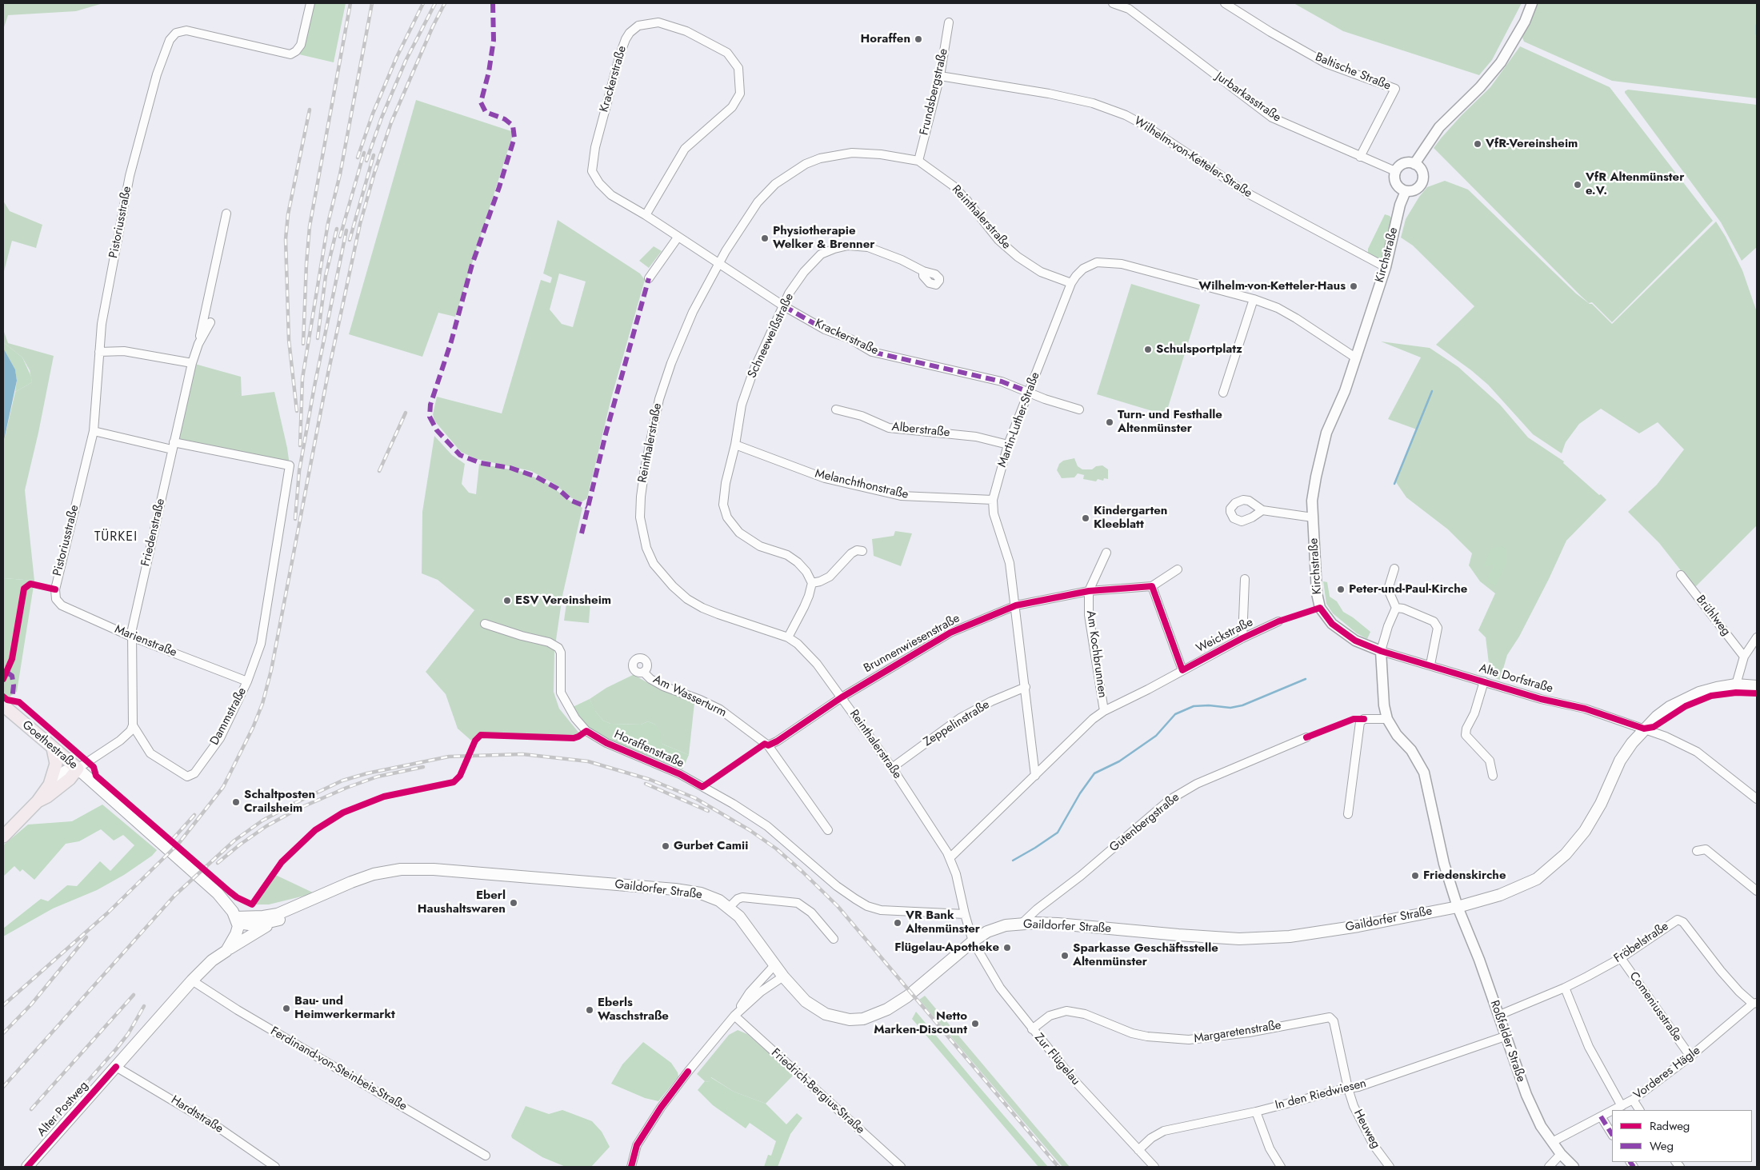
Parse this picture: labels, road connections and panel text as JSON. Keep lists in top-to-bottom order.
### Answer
{
  "streets": {
    "main road": ["Goethestraße", "Gaildorfer Straße", "Alter Postweg"],
    "street": [
      "Baltische Straße",
      "Krackerstraße",
      "Frundsbergstraße",
      "Jurbarkasstraße",
      "Wilhelm-von-Ketteler-Straße",
      "Reinthalerstraße",
      "Pistoriusstraße",
      "Kirchstraße",
      "Schneeweißstraße",
      "Martin-Luther-Straße",
      "Alberstraße",
      "Melanchthonstraße",
      "Friedenstraße",
      "Brühlweg",
      "Weickstraße",
      "Marienstraße",
      "Brunnenwiesenstraße",
      "Am Kochbrunnen",
      "Alte Dorfstraße",
      "Am Wasserturm",
      "Dammstraße",
      "Zeppelinstraße",
      "Horaffenstraße",
      "Gutenbergstraße",
      "Fröbelstraße",
      "Comeniusstraße",
      "Margaretenstraße",
      "Roßfelder Straße",
      "Zur Flügelau",
      "Ferdinand-von-Steinbeis-Straße",
      "Vorderes Hägle",
      "Friedrich-Bergius-Straße",
      "In den Riedwiesen",
      "Hardtstraße",
      "Heuweg"
    ]
  },
  "crossings": [
    ["Baltische Straße", "Jurbarkasstraße"],
    ["Krackerstraße", "Reinthalerstraße"],
    ["Krackerstraße", "Schneeweißstraße"],
    ["Krackerstraße", "Martin-Luther-Straße"],
    ["Frundsbergstraße", "Wilhelm-von-Ketteler-Straße"],
    ["Frundsbergstraße", "Reinthalerstraße"],
    ["Jurbarkasstraße", "Kirchstraße"],
    ["Wilhelm-von-Ketteler-Straße", "Kirchstraße"],
    ["Reinthalerstraße", "Martin-Luther-Straße"],
    ["Reinthalerstraße", "Weickstraße"],
    ["Reinthalerstraße", "Brunnenwiesenstraße"],
    ["Reinthalerstraße", "Zeppelinstraße"],
    ["Reinthalerstraße", "Horaffenstraße"],
    ["Reinthalerstraße", "Gaildorfer Straße"],
    ["Reinthalerstraße", "Zur Flügelau"],
    ["Pistoriusstraße", "Marienstraße"],
    ["Kirchstraße", "Martin-Luther-Straße"],
    ["Kirchstraße", "Alte Dorfstraße"],
    ["Schneeweißstraße", "Melanchthonstraße"],
    ["Martin-Luther-Straße", "Alberstraße"],
    ["Martin-Luther-Straße", "Melanchthonstraße"],
    ["Martin-Luther-Straße", "Weickstraße"],
    ["Martin-Luther-Straße", "Brunnenwiesenstraße"],
    ["Martin-Luther-Straße", "Zeppelinstraße"],
    ["Friedenstraße", "Marienstraße"],
    ["Friedenstraße", "Dammstraße"],
    ["Weickstraße", "Am Kochbrunnen"],
    ["Marienstraße", "Dammstraße"],
    ["Brunnenwiesenstraße", "Am Kochbrunnen"],
    ["Brunnenwiesenstraße", "Am Wasserturm"],
    ["Alte Dorfstraße", "Gaildorfer Straße"],
    ["Goethestraße", "Gaildorfer Straße"],
    ["Goethestraße", "Alter Postweg"],
    ["Gutenbergstraße", "Gaildorfer Straße"],
    ["Gaildorfer Straße", "Roßfelder Straße"],
    ["Gaildorfer Straße", "Zur Flügelau"],
    ["Gaildorfer Straße", "Alter Postweg"],
    ["Fröbelstraße", "Comeniusstraße"],
    ["Fröbelstraße", "Roßfelder Straße"],
    ["Fröbelstraße", "Vorderes Hägle"],
    ["Comeniusstraße", "Vorderes Hägle"],
    ["Margaretenstraße", "Zur Flügelau"],
    ["Margaretenstraße", "In den Riedwiesen"],
    ["Margaretenstraße", "Heuweg"],
    ["Roßfelder Straße", "Vorderes Hägle"],
    ["Roßfelder Straße", "In den Riedwiesen"],
    ["Zur Flügelau", "In den Riedwiesen"],
    ["Ferdinand-von-Steinbeis-Straße", "Alter Postweg"],
    ["In den Riedwiesen", "Heuweg"],
    ["Alter Postweg", "Hardtstraße"]
  ],
  "districts": ["TÜRKEI"],
  "places": [
    "Horaffen",
    "VfR-Vereinsheim",
    "VfR Altenmünster e.V.",
    "Physiotherapie Welker & Brenner",
    "Wilhelm-von-Ketteler-Haus",
    "Schulsportplatz",
    "Turn- und Festhalle Altenmünster",
    "Kindergarten Kleeblatt",
    "Peter-und-Paul-Kirche",
    "ESV Vereinsheim",
    "Schaltposten Crailsheim",
    "Gurbet Camii",
    "Friedenskirche",
    "Eberl Haushaltswaren",
    "VR Bank Altenmünster",
    "Flügelau-Apotheke",
    "Sparkasse Geschäftsstelle Altenmünster",
    "Bau- und Heimwerkermarkt",
    "Eberls Waschstraße",
    "Netto Marken-Discount"
  ],
  "legend": ["Radweg", "Weg"]
}
